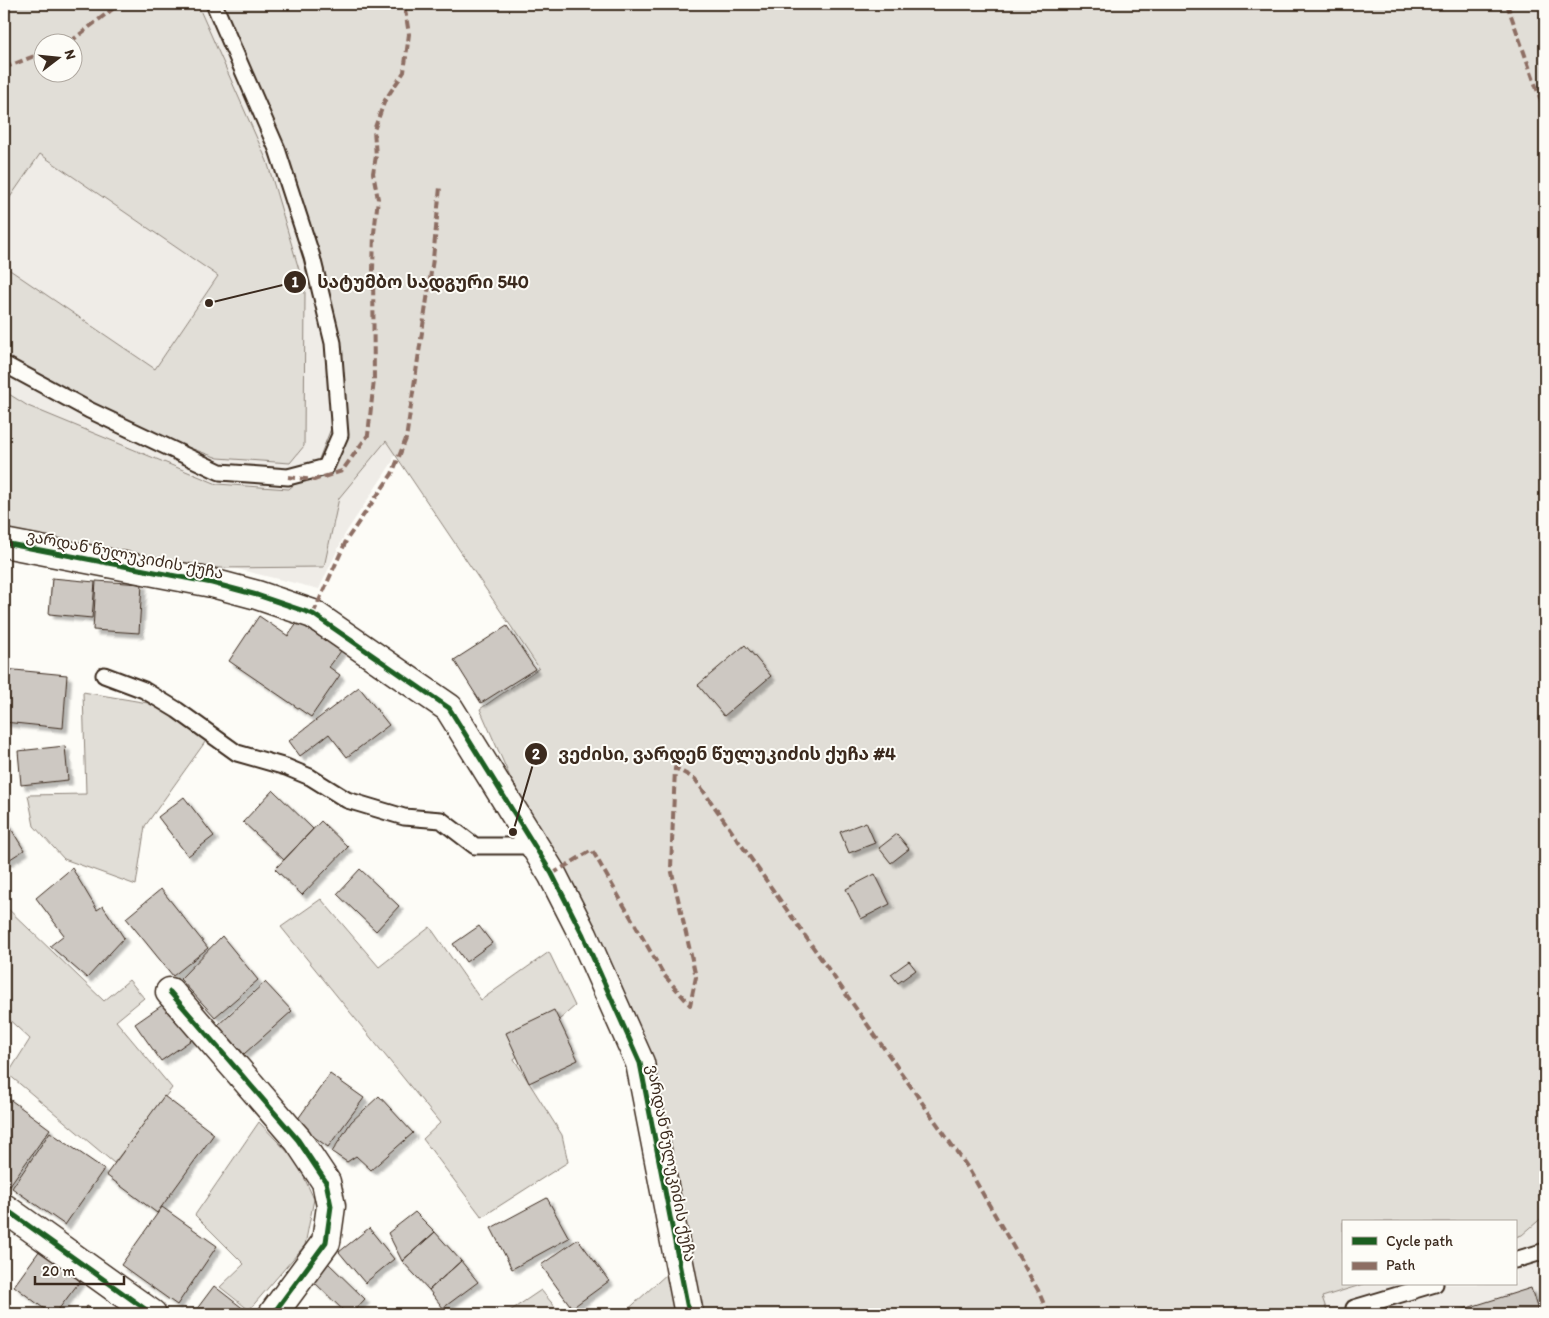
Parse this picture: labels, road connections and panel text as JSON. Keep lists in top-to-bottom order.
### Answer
{
  "streets": {
    "street": ["ვარდან წულუკიძის ქუჩა"]
  },
  "places": ["სატუმბო სადგური 540", "ვეძისი, ვარდენ წულუკიძის ქუჩა #4"],
  "legend": ["Cycle path", "Path"],
  "scale_bar": "20 m",
  "north": "right"
}
